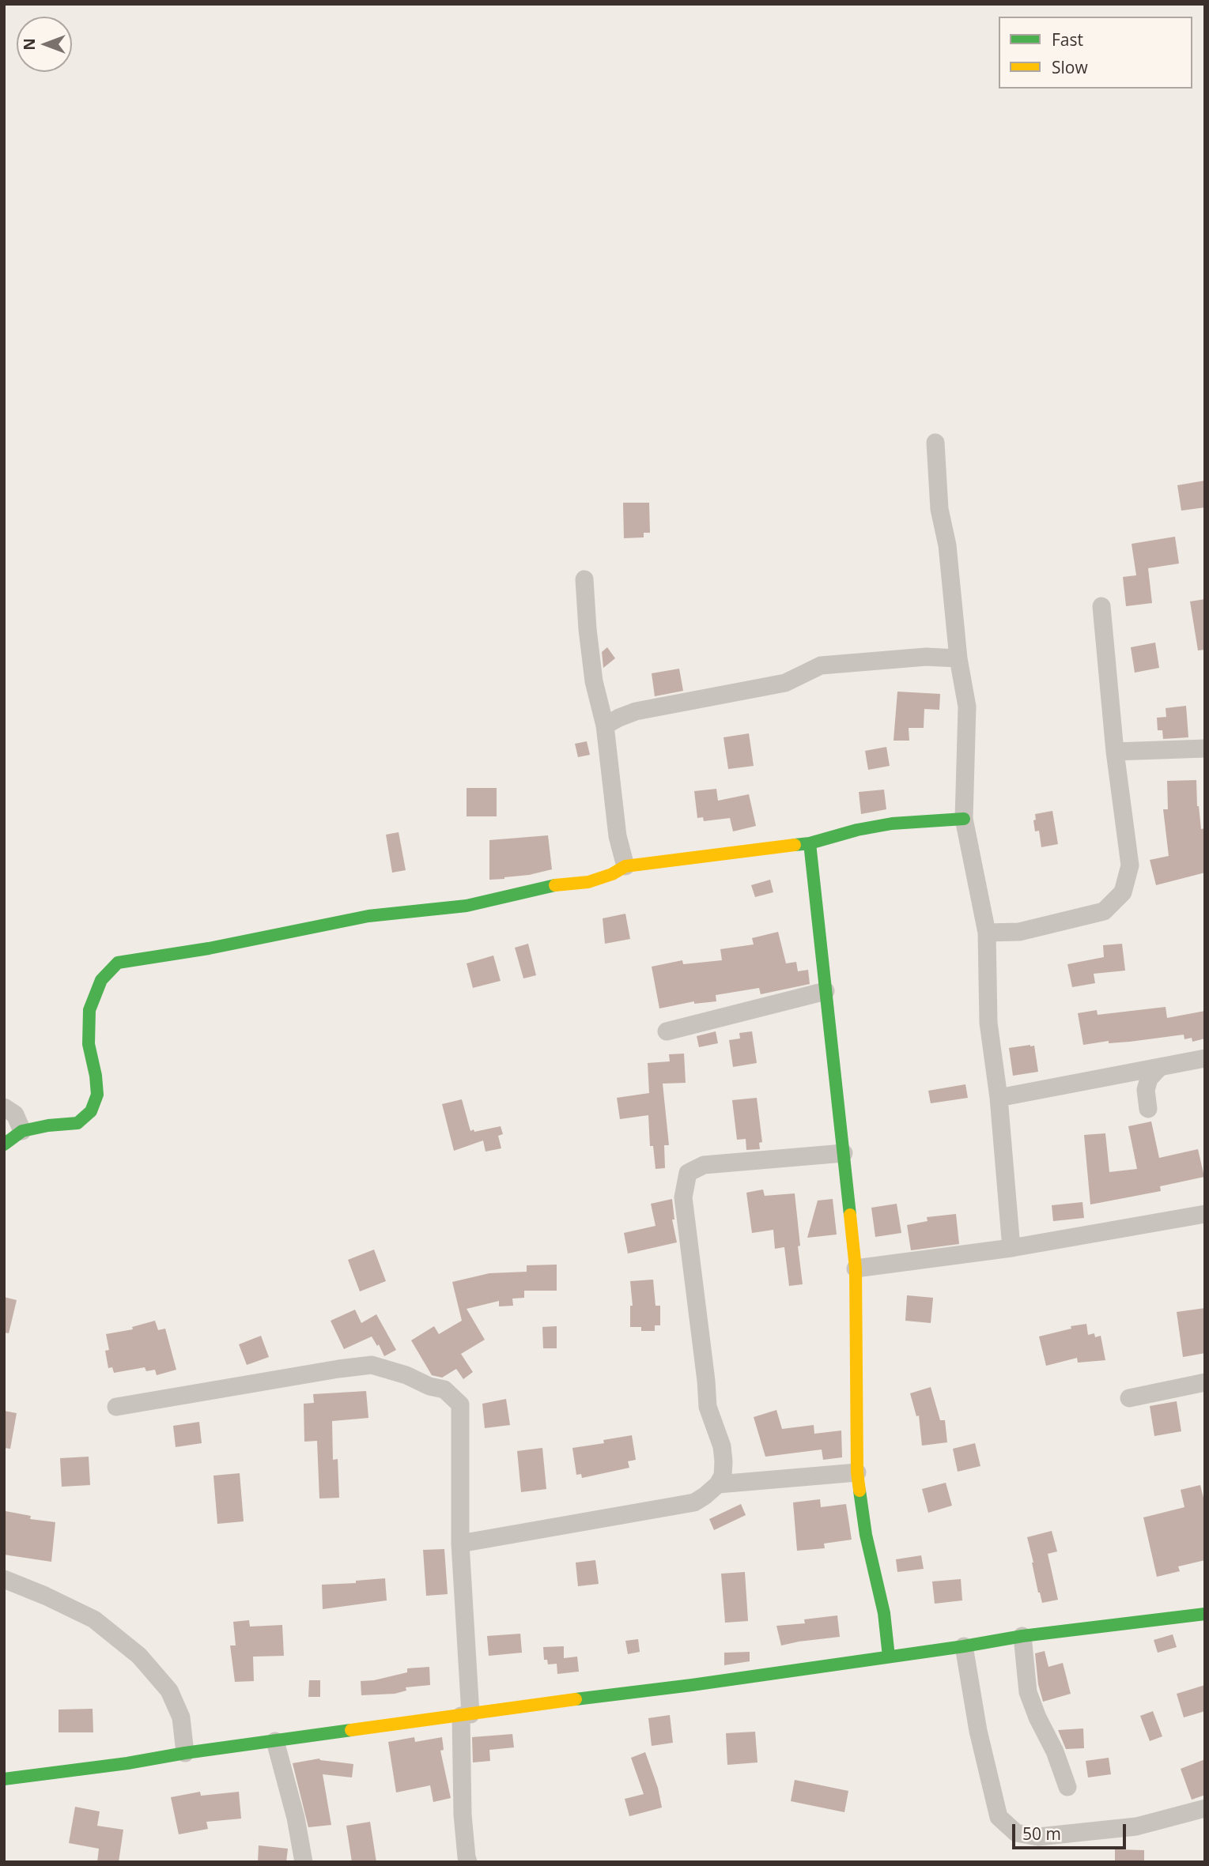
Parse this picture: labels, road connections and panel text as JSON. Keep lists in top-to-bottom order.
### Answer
{
  "legend": ["Fast", "Slow"],
  "scale_bar": "50 m",
  "north": "left"
}
